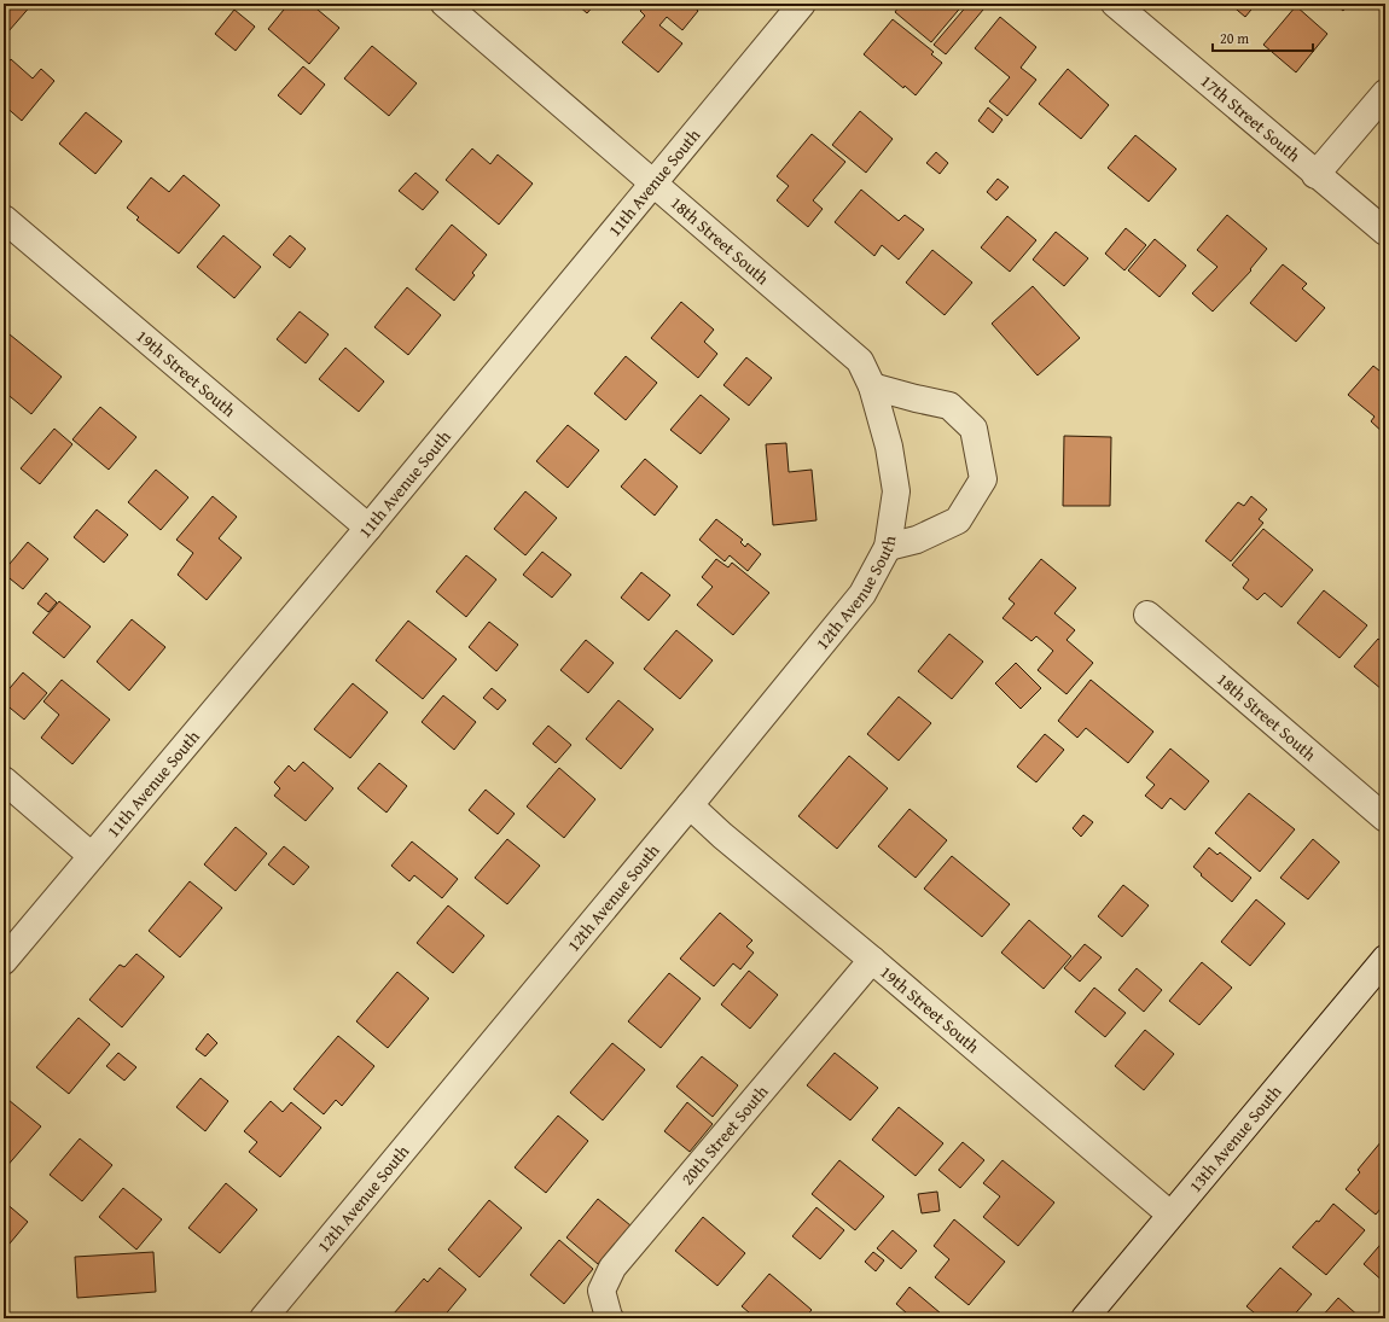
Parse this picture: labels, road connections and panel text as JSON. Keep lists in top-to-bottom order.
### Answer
{
  "streets": {
    "street": [
      "17th Street South",
      "11th Avenue South",
      "18th Street South",
      "19th Street South",
      "12th Avenue South",
      "20th Street South",
      "13th Avenue South"
    ]
  },
  "crossings": [
    ["11th Avenue South", "18th Street South"],
    ["11th Avenue South", "19th Street South"],
    ["18th Street South", "12th Avenue South"],
    ["19th Street South", "12th Avenue South"],
    ["19th Street South", "20th Street South"],
    ["19th Street South", "13th Avenue South"]
  ],
  "scale_bar": "20 m"
}
